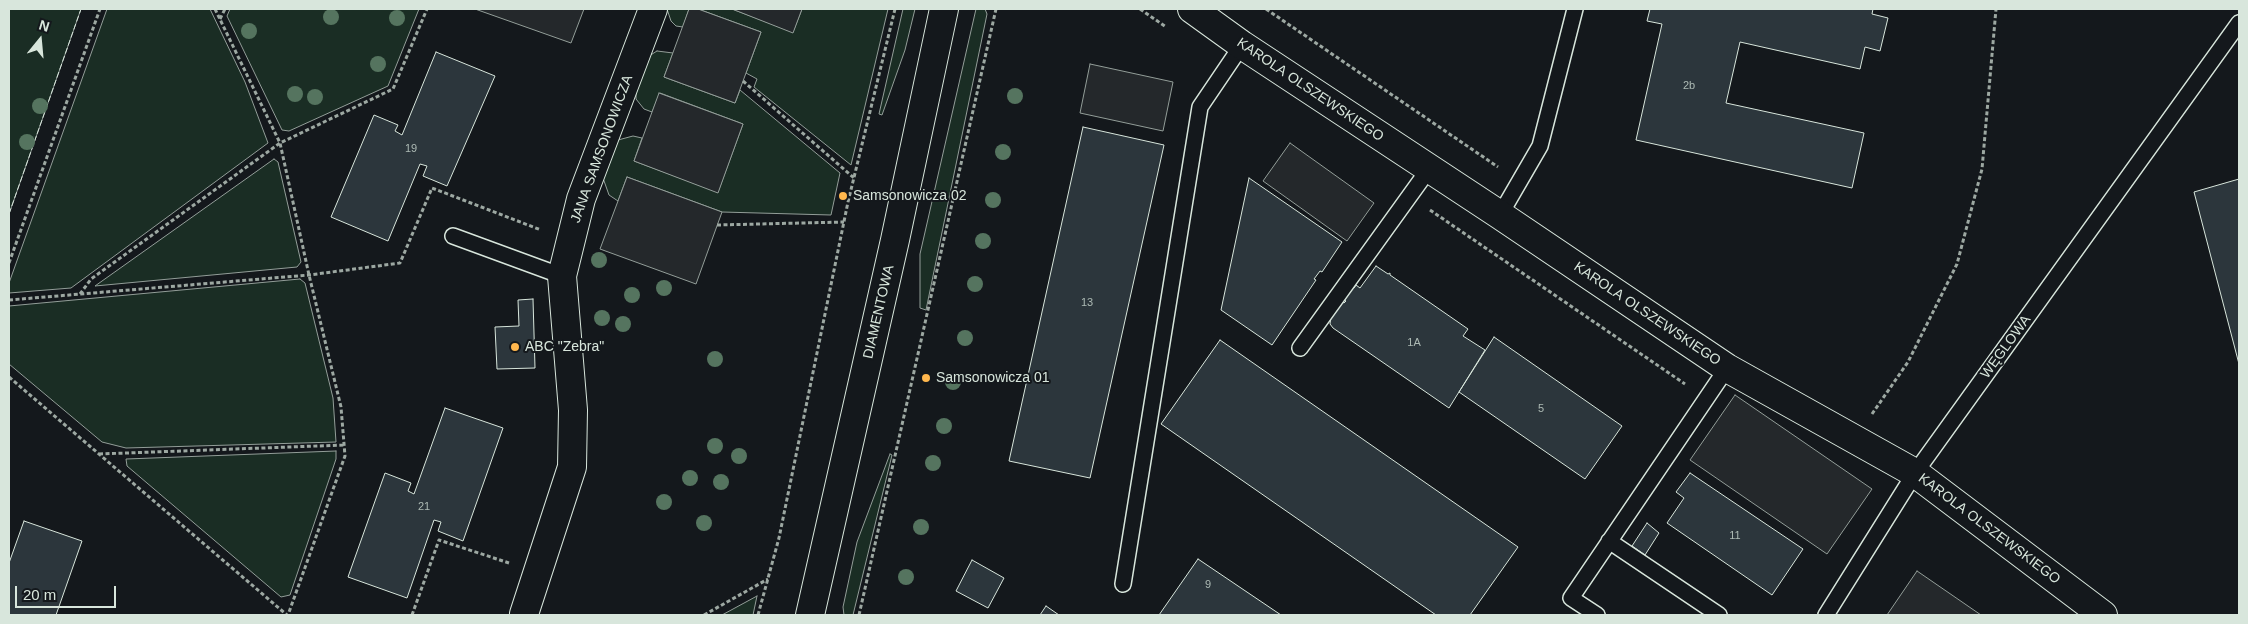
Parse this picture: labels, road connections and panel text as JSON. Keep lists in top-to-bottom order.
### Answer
{
  "streets": {
    "street": ["KAROLA OLSZEWSKIEGO", "JANA SAMSONOWICZA", "DIAMENTOWA"],
    "lane": ["WĘGLOWA"]
  },
  "crossings": [
    ["KAROLA OLSZEWSKIEGO", "WĘGLOWA"]
  ],
  "places": ["Samsonowicza 02", "ABC \"Zebra\"", "Samsonowicza 01"],
  "house_numbers": [
    "2b",
    "19",
    "13",
    "1A",
    "5",
    "21",
    "11",
    "9"
  ],
  "scale_bar": "20 m",
  "north": "top"
}
